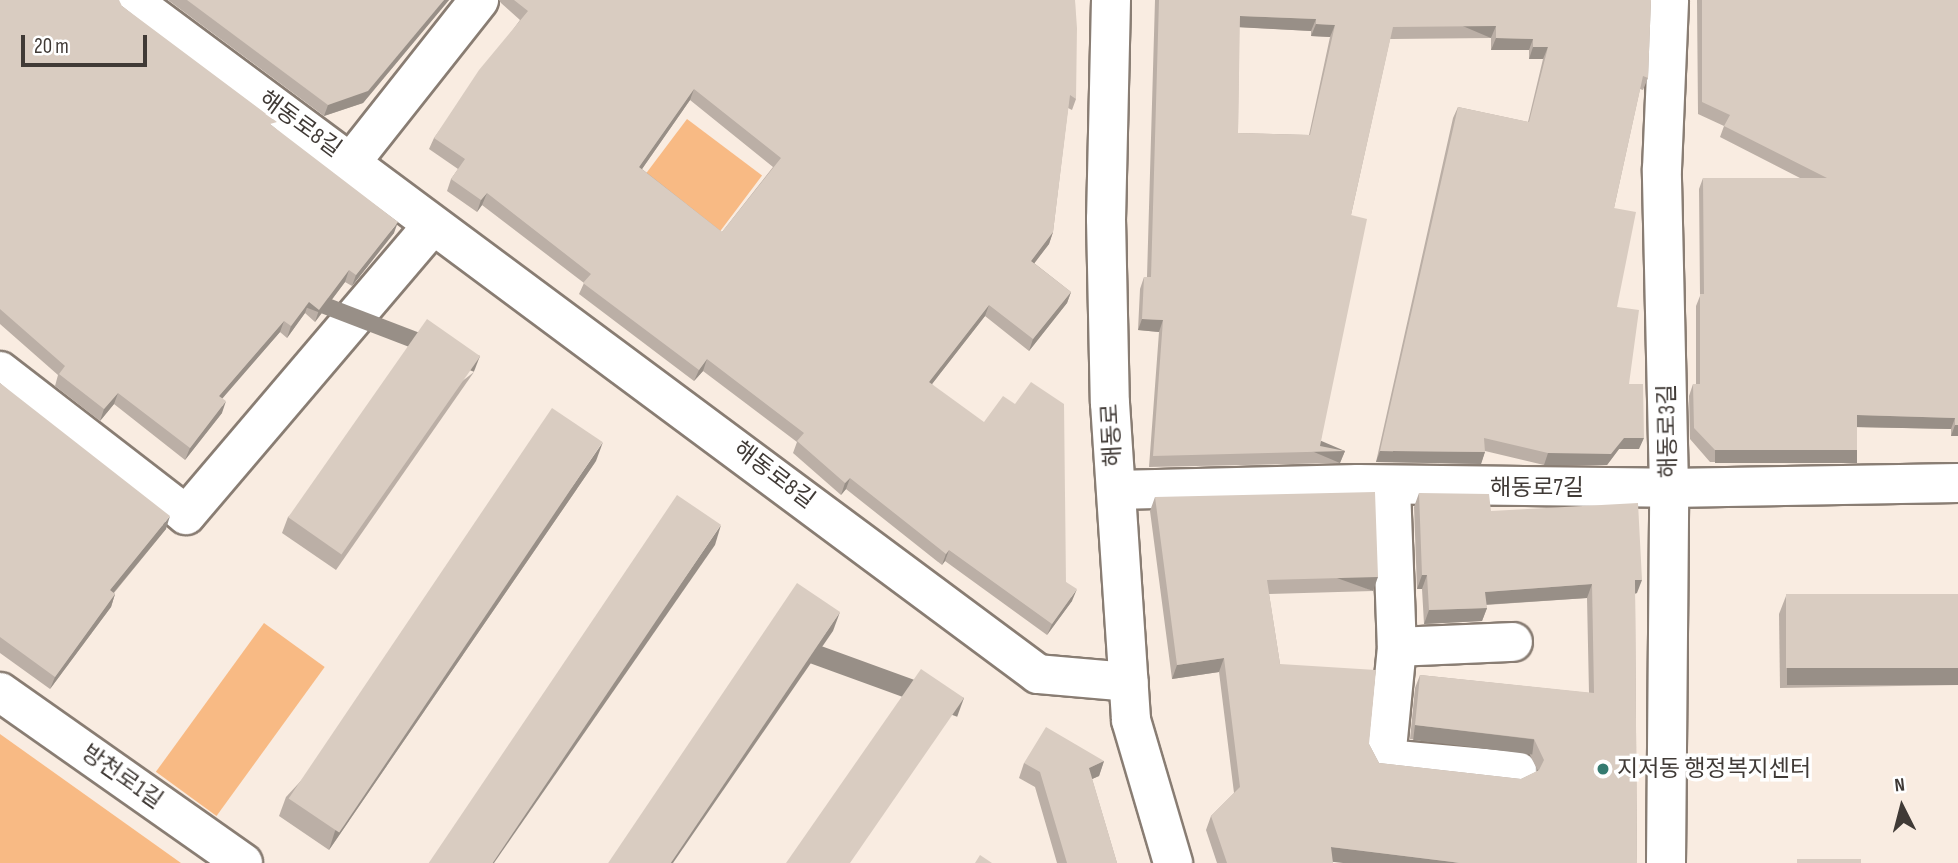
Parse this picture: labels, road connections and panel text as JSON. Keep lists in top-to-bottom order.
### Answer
{
  "streets": {
    "street": [
      "해동로8길",
      "해동로3길",
      "해동로",
      "해동로7길",
      "방천로1길"
    ]
  },
  "crossings": [
    ["해동로8길", "해동로"],
    ["해동로3길", "해동로7길"],
    ["해동로", "해동로7길"]
  ],
  "places": ["지저동 행정복지센터"],
  "scale_bar": "20 m",
  "north": "top"
}
